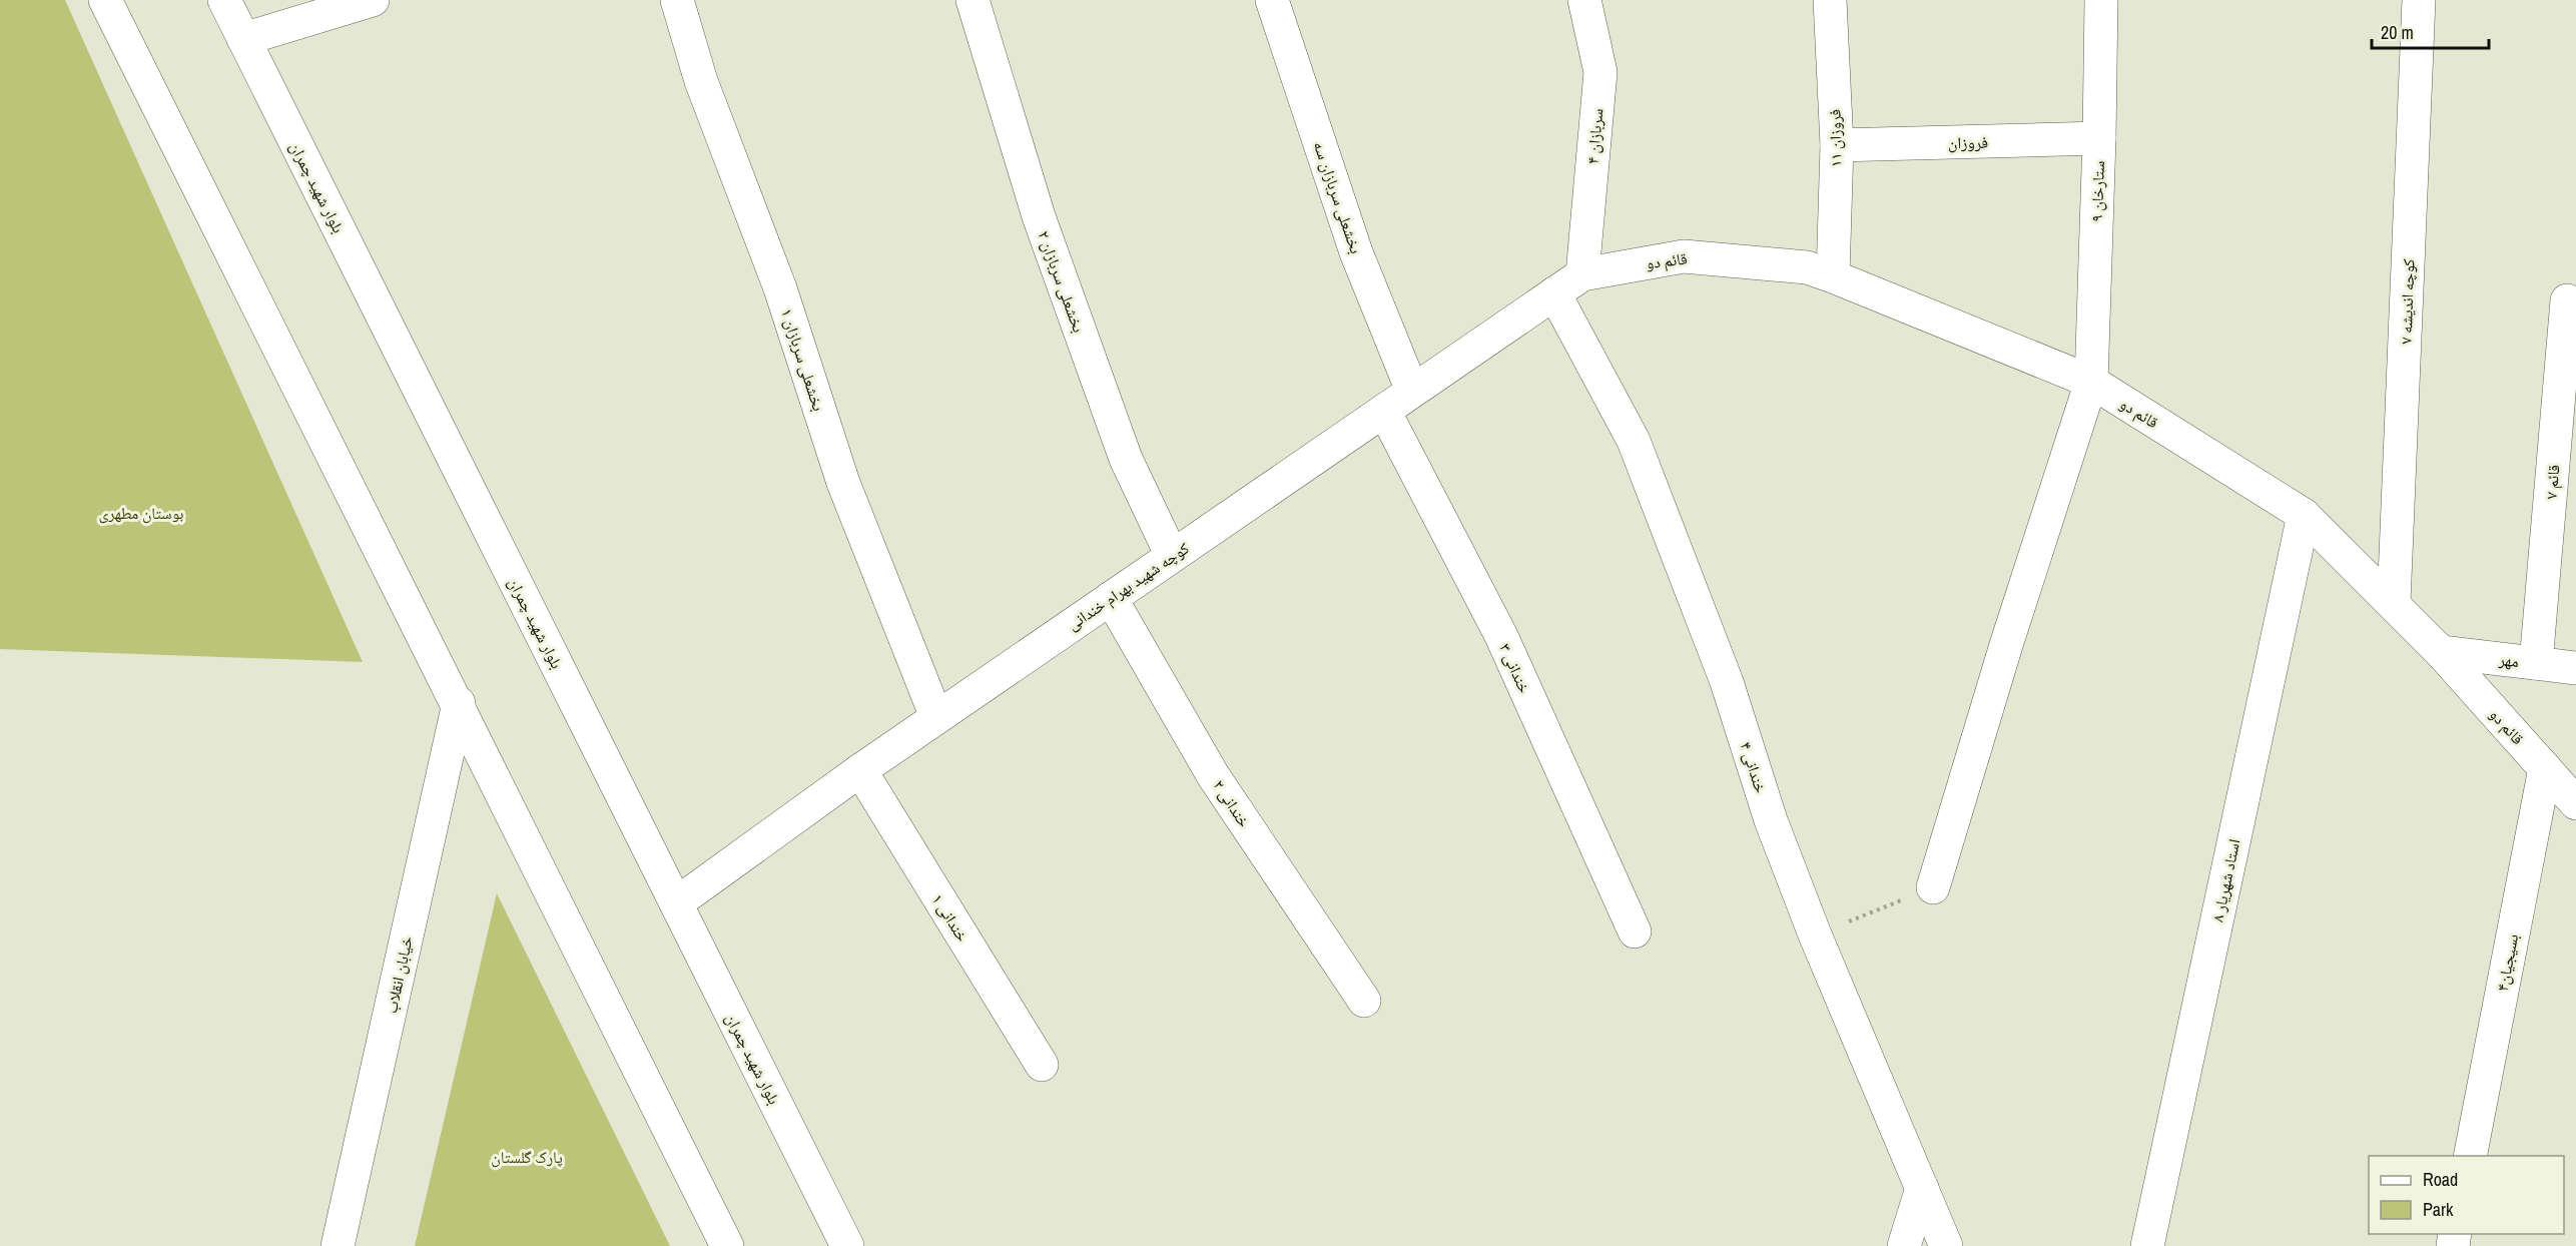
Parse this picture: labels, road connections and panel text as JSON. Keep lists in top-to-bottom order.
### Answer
{
  "streets": {
    "street": [
      "سربازان ۴",
      "۱۱ فروزان",
      "فروزان",
      "بلوار شهید چمران",
      "۹ ستارخان",
      "بخشعلی سربازان سه",
      "قائم دو",
      "بخشعلی سربازان ۲",
      "کوچه اندیشه ۷",
      "بخشعلی سربازان ۱",
      "قائم ۷",
      "کوچه شهید بهرام خندانی",
      "مهر",
      "خندانی ۳",
      "خندانی ۴",
      "خندانی ۲",
      "استاد شهریار ۸",
      "خندانی ۱",
      "بسیجیان۴",
      "خیابان انقلاب"
    ]
  },
  "crossings": [
    ["سربازان ۴", "قائم دو"],
    ["سربازان ۴", "کوچه شهید بهرام خندانی"],
    ["۱۱ فروزان", "فروزان"],
    ["۱۱ فروزان", "قائم دو"],
    ["فروزان", "۹ ستارخان"],
    ["بلوار شهید چمران", "کوچه شهید بهرام خندانی"],
    ["۹ ستارخان", "قائم دو"],
    ["بخشعلی سربازان سه", "کوچه شهید بهرام خندانی"],
    ["قائم دو", "کوچه اندیشه ۷"],
    ["قائم دو", "کوچه شهید بهرام خندانی"],
    ["قائم دو", "مهر"],
    ["قائم دو", "استاد شهریار ۸"],
    ["قائم دو", "بسیجیان۴"],
    ["بخشعلی سربازان ۲", "کوچه شهید بهرام خندانی"],
    ["بخشعلی سربازان ۱", "کوچه شهید بهرام خندانی"],
    ["قائم ۷", "مهر"],
    ["کوچه شهید بهرام خندانی", "خندانی ۳"],
    ["کوچه شهید بهرام خندانی", "خندانی ۴"],
    ["کوچه شهید بهرام خندانی", "خندانی ۲"],
    ["کوچه شهید بهرام خندانی", "خندانی ۱"]
  ],
  "parks": ["بوستان مطهری", "پارک گلستان"],
  "legend": ["Road", "Park"],
  "scale_bar": "20 m"
}
